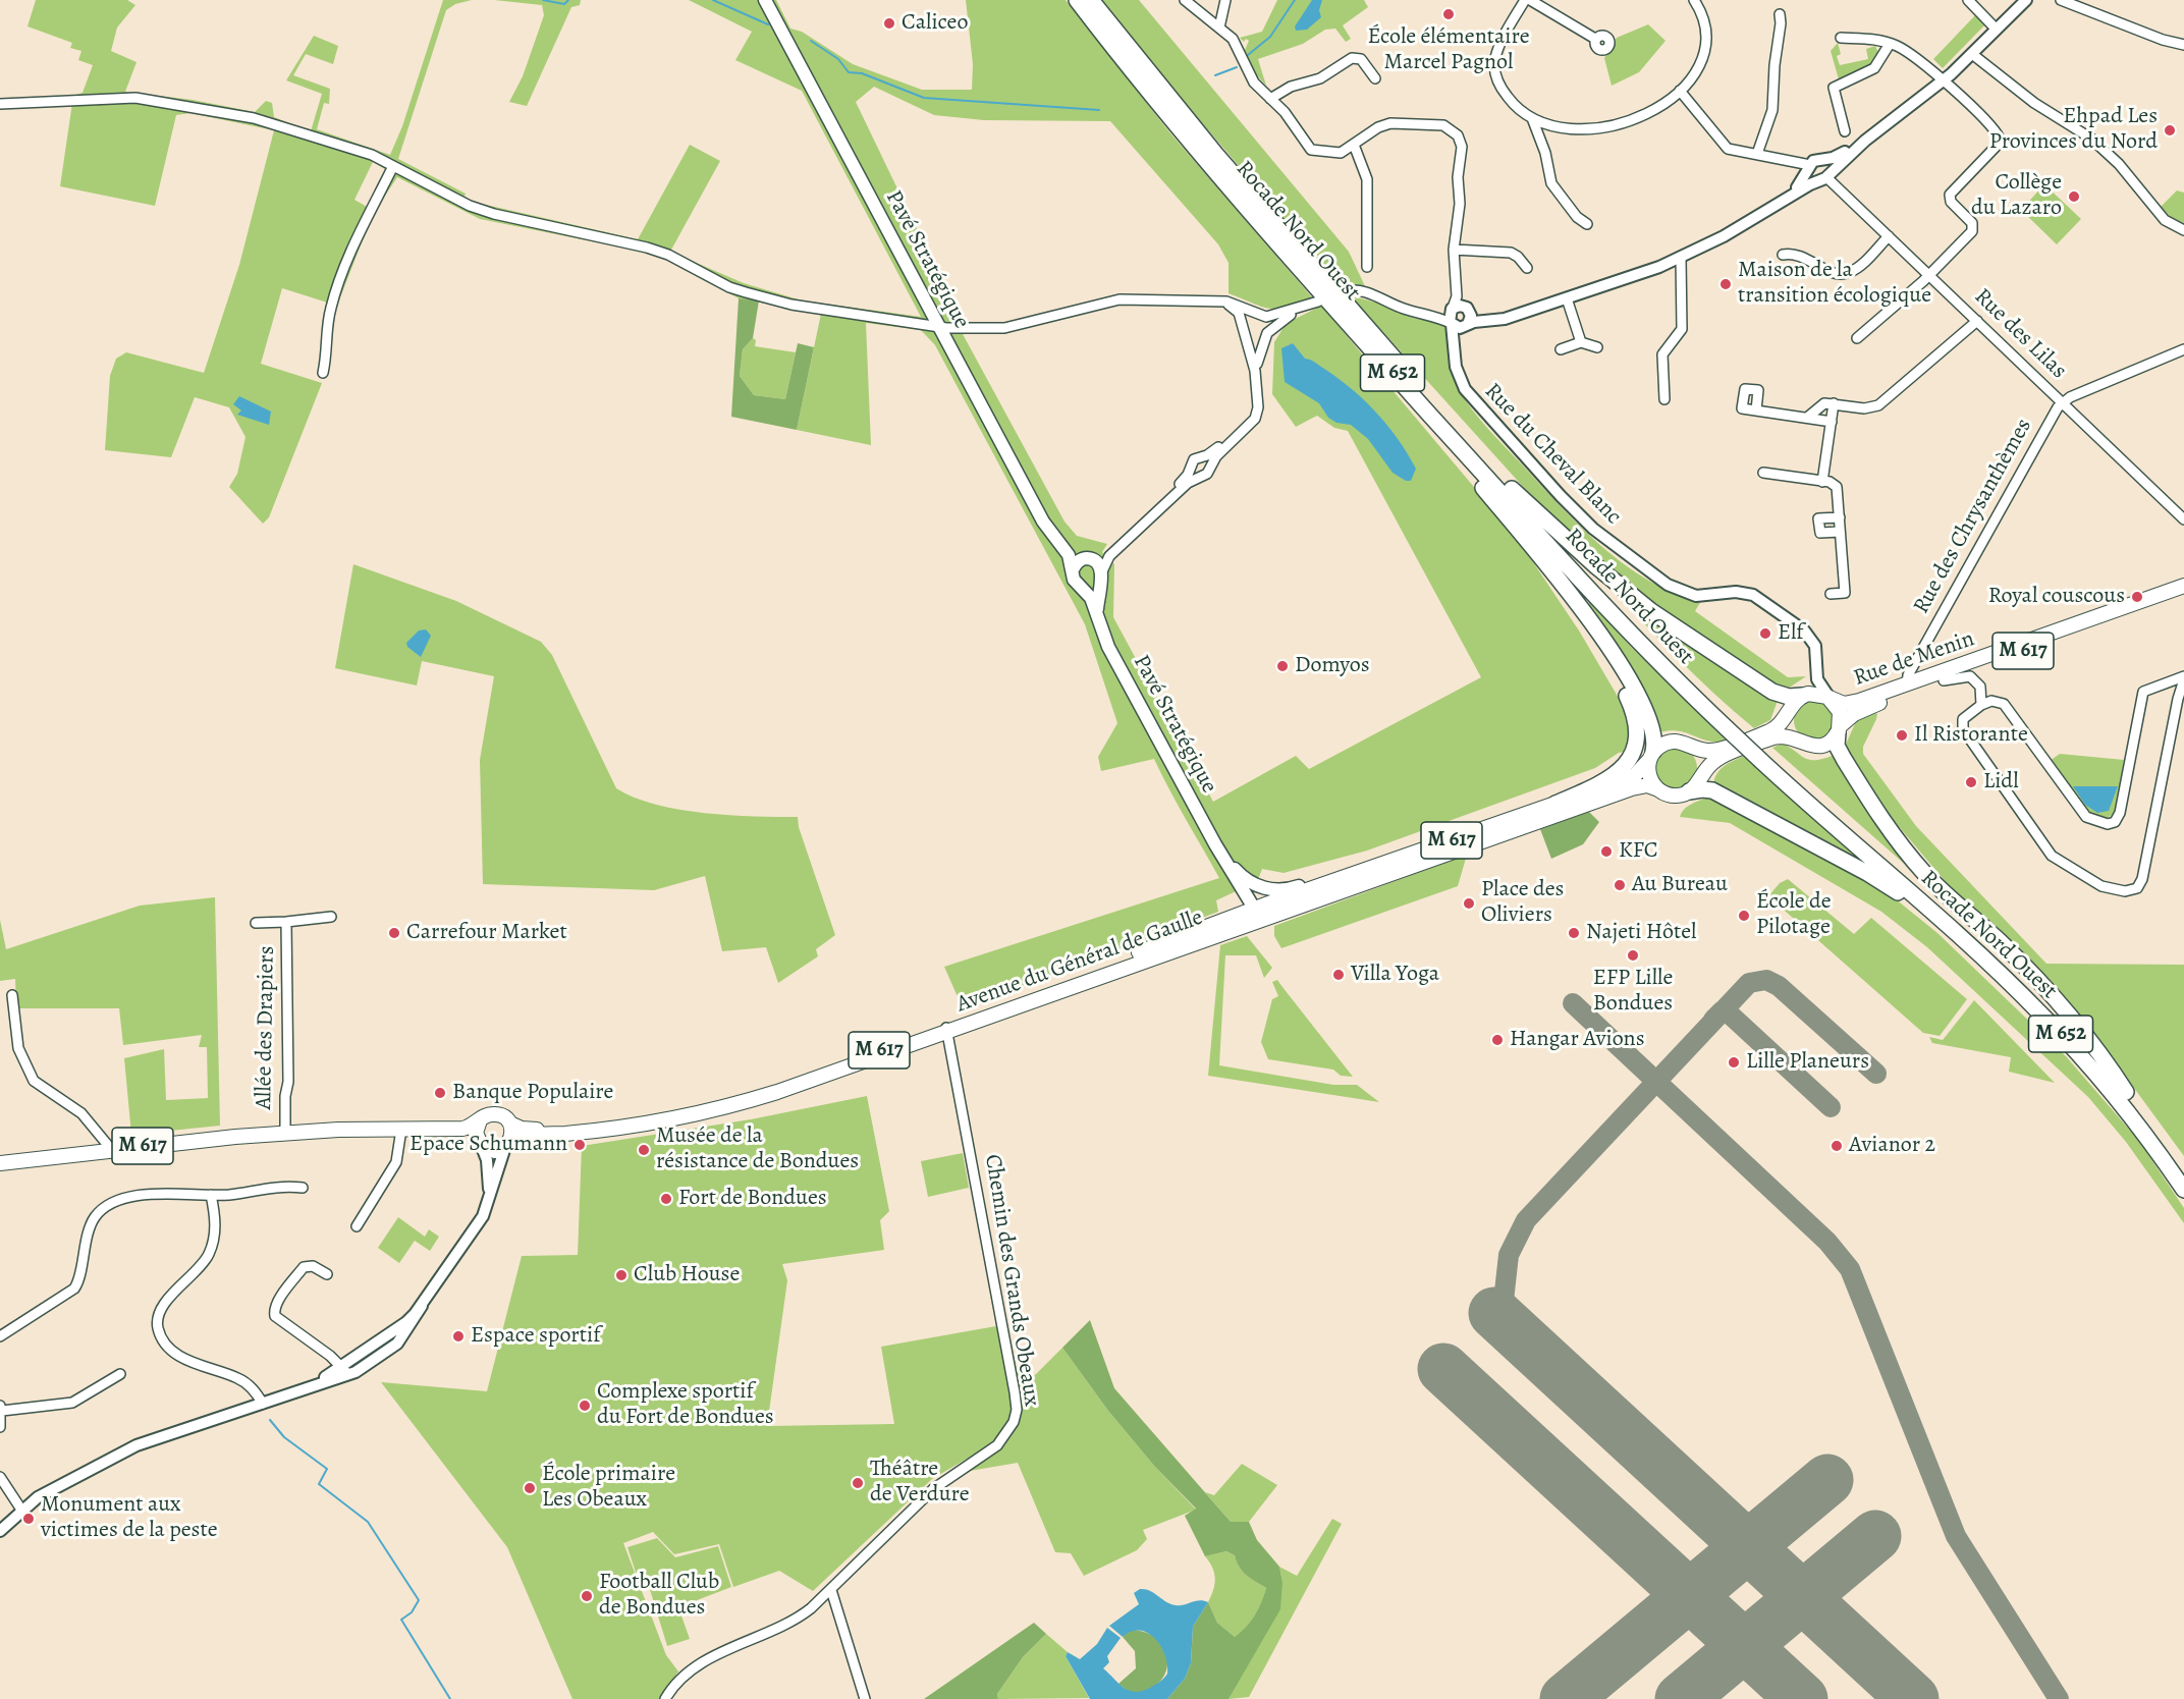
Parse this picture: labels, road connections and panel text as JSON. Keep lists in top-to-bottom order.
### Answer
{
  "streets": {
    "highway": ["Rocade Nord Ouest", "M 652"],
    "main road": [
      "Pavé Stratégique",
      "M 617",
      "Rue de Menin",
      "Avenue du Général de Gaulle"
    ],
    "street": [
      "Rue des Lilas",
      "Rue du Cheval Blanc",
      "Rue des Chrysanthèmes",
      "Allée des Drapiers",
      "Chemin des Grands Obeaux"
    ]
  },
  "crossings": [
    ["Pavé Stratégique", "Avenue du Général de Gaulle"],
    ["Rue des Lilas", "Rue des Chrysanthèmes"],
    ["Rue du Cheval Blanc", "Rue de Menin"],
    ["Rue des Chrysanthèmes", "Rue de Menin"],
    ["M 617", "Avenue du Général de Gaulle"],
    ["M 617", "Allée des Drapiers"],
    ["Avenue du Général de Gaulle", "Chemin des Grands Obeaux"]
  ],
  "places": [
    "École élémentaire Marcel Pagnol",
    "Caliceo",
    "Ehpad Les Provinces du Nord",
    "Collège du Lazaro",
    "Maison de la transition écologique",
    "Royal couscous",
    "Elf",
    "Domyos",
    "Il Ristorante",
    "Lidl",
    "KFC",
    "Au Bureau",
    "Place des Oliviers",
    "École de Pilotage",
    "Carrefour Market",
    "Najeti Hôtel",
    "EFP Lille Bondues",
    "Villa Yoga",
    "Hangar Avions",
    "Lille Planeurs",
    "Banque Populaire",
    "Epace Schumann",
    "Avianor 2",
    "Musée de la résistance de Bondues",
    "Fort de Bondues",
    "Club House",
    "Espace sportif",
    "Complexe sportif du Fort de Bondues",
    "Théâtre de Verdure",
    "École primaire Les Obeaux",
    "Monument aux victimes de la peste",
    "Football Club de Bondues"
  ]
}
